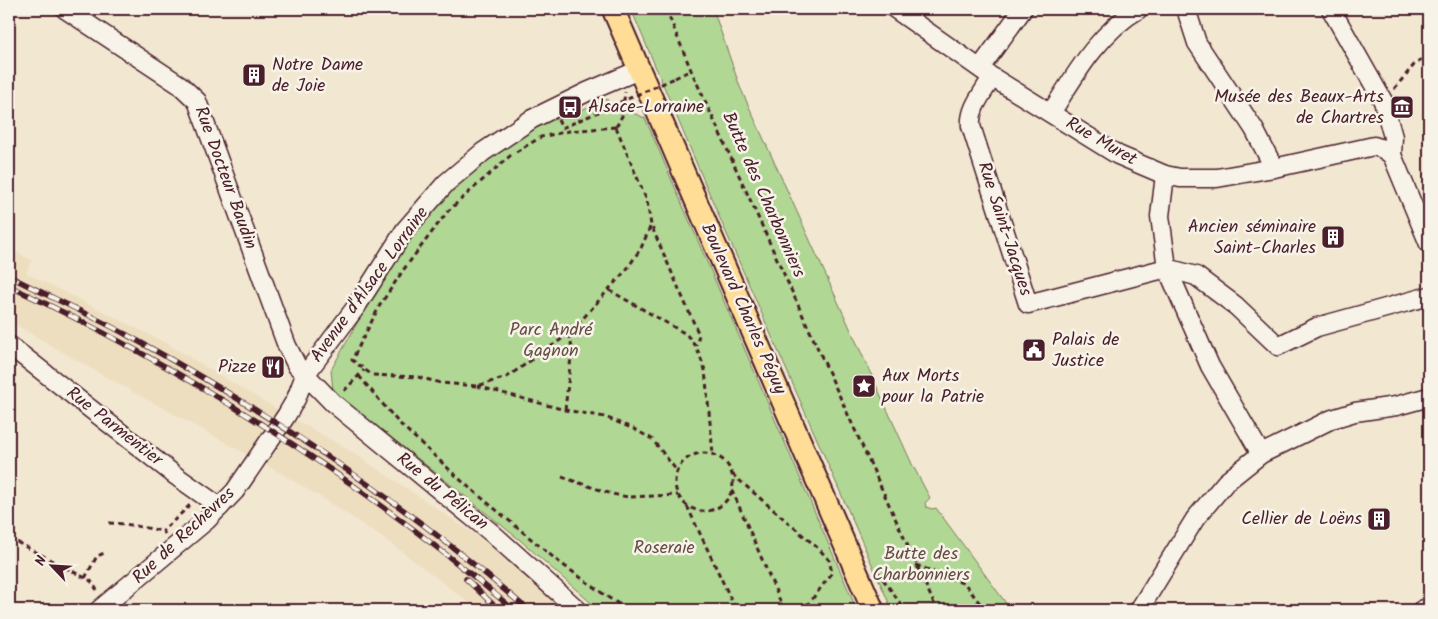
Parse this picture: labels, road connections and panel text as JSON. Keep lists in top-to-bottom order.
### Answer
{
  "streets": {
    "main road": ["Boulevard Charles Péguy"],
    "street": [
      "Rue Muret",
      "Rue Docteur Baudin",
      "Rue Saint-Jacques",
      "Avenue d'Alsace Lorraine",
      "Rue Parmentier",
      "Rue du Pélican",
      "Rue de Rechèvres"
    ],
    "path": ["Butte des Charbonniers"]
  },
  "crossings": [
    ["Rue Muret", "Rue Saint-Jacques"],
    ["Rue Docteur Baudin", "Avenue d'Alsace Lorraine"],
    ["Rue Docteur Baudin", "Rue du Pélican"],
    ["Rue Docteur Baudin", "Rue de Rechèvres"],
    ["Avenue d'Alsace Lorraine", "Boulevard Charles Péguy"],
    ["Avenue d'Alsace Lorraine", "Rue du Pélican"],
    ["Avenue d'Alsace Lorraine", "Rue de Rechèvres"],
    ["Rue Parmentier", "Rue de Rechèvres"],
    ["Rue du Pélican", "Rue de Rechèvres"]
  ],
  "parks": ["Parc André Gagnon", "Roseraie", "Butte des Charbonniers"],
  "places": {
    "building": ["Notre Dame de Joie", "Ancien séminaire Saint-Charles", "Cellier de Loëns"],
    "bus stop": ["Alsace-Lorraine"],
    "museum": ["Musée des Beaux-Arts de Chartres"],
    "public building": ["Palais de Justice"],
    "restaurant": ["Pizze"],
    "place": ["Aux Morts pour la Patrie"]
  },
  "north": "top left"
}
